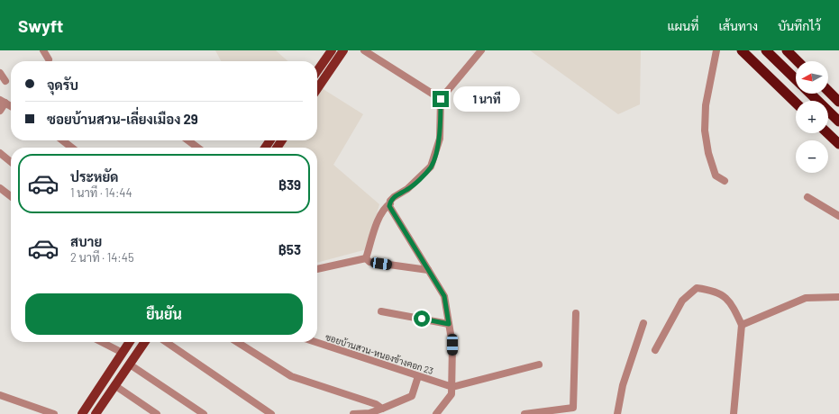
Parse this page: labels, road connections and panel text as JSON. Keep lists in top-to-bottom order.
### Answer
{
  "streets": {
    "street": ["ซอยบ้านสวน-หนองข้างคอก 23"]
  },
  "north": "left",
  "page": {
    "header": "Swyft",
    "nav": ["แผนที่", "เส้นทาง", "บันทึกไว้"],
    "map_buttons": ["+", "−"],
    "banner": ["จุดรับ", "ซอยบ้านสวน-เลี่ยงเมือง 29"],
    "bubble": "1 นาที",
    "list": [
      {
        "name": "ประหยัด",
        "note": "1 นาที · 14:44",
        "value": "฿39"
      },
      {
        "name": "สบาย",
        "note": "2 นาที · 14:45",
        "value": "฿53"
      }
    ],
    "buttons": "ยืนยัน"
  }
}
